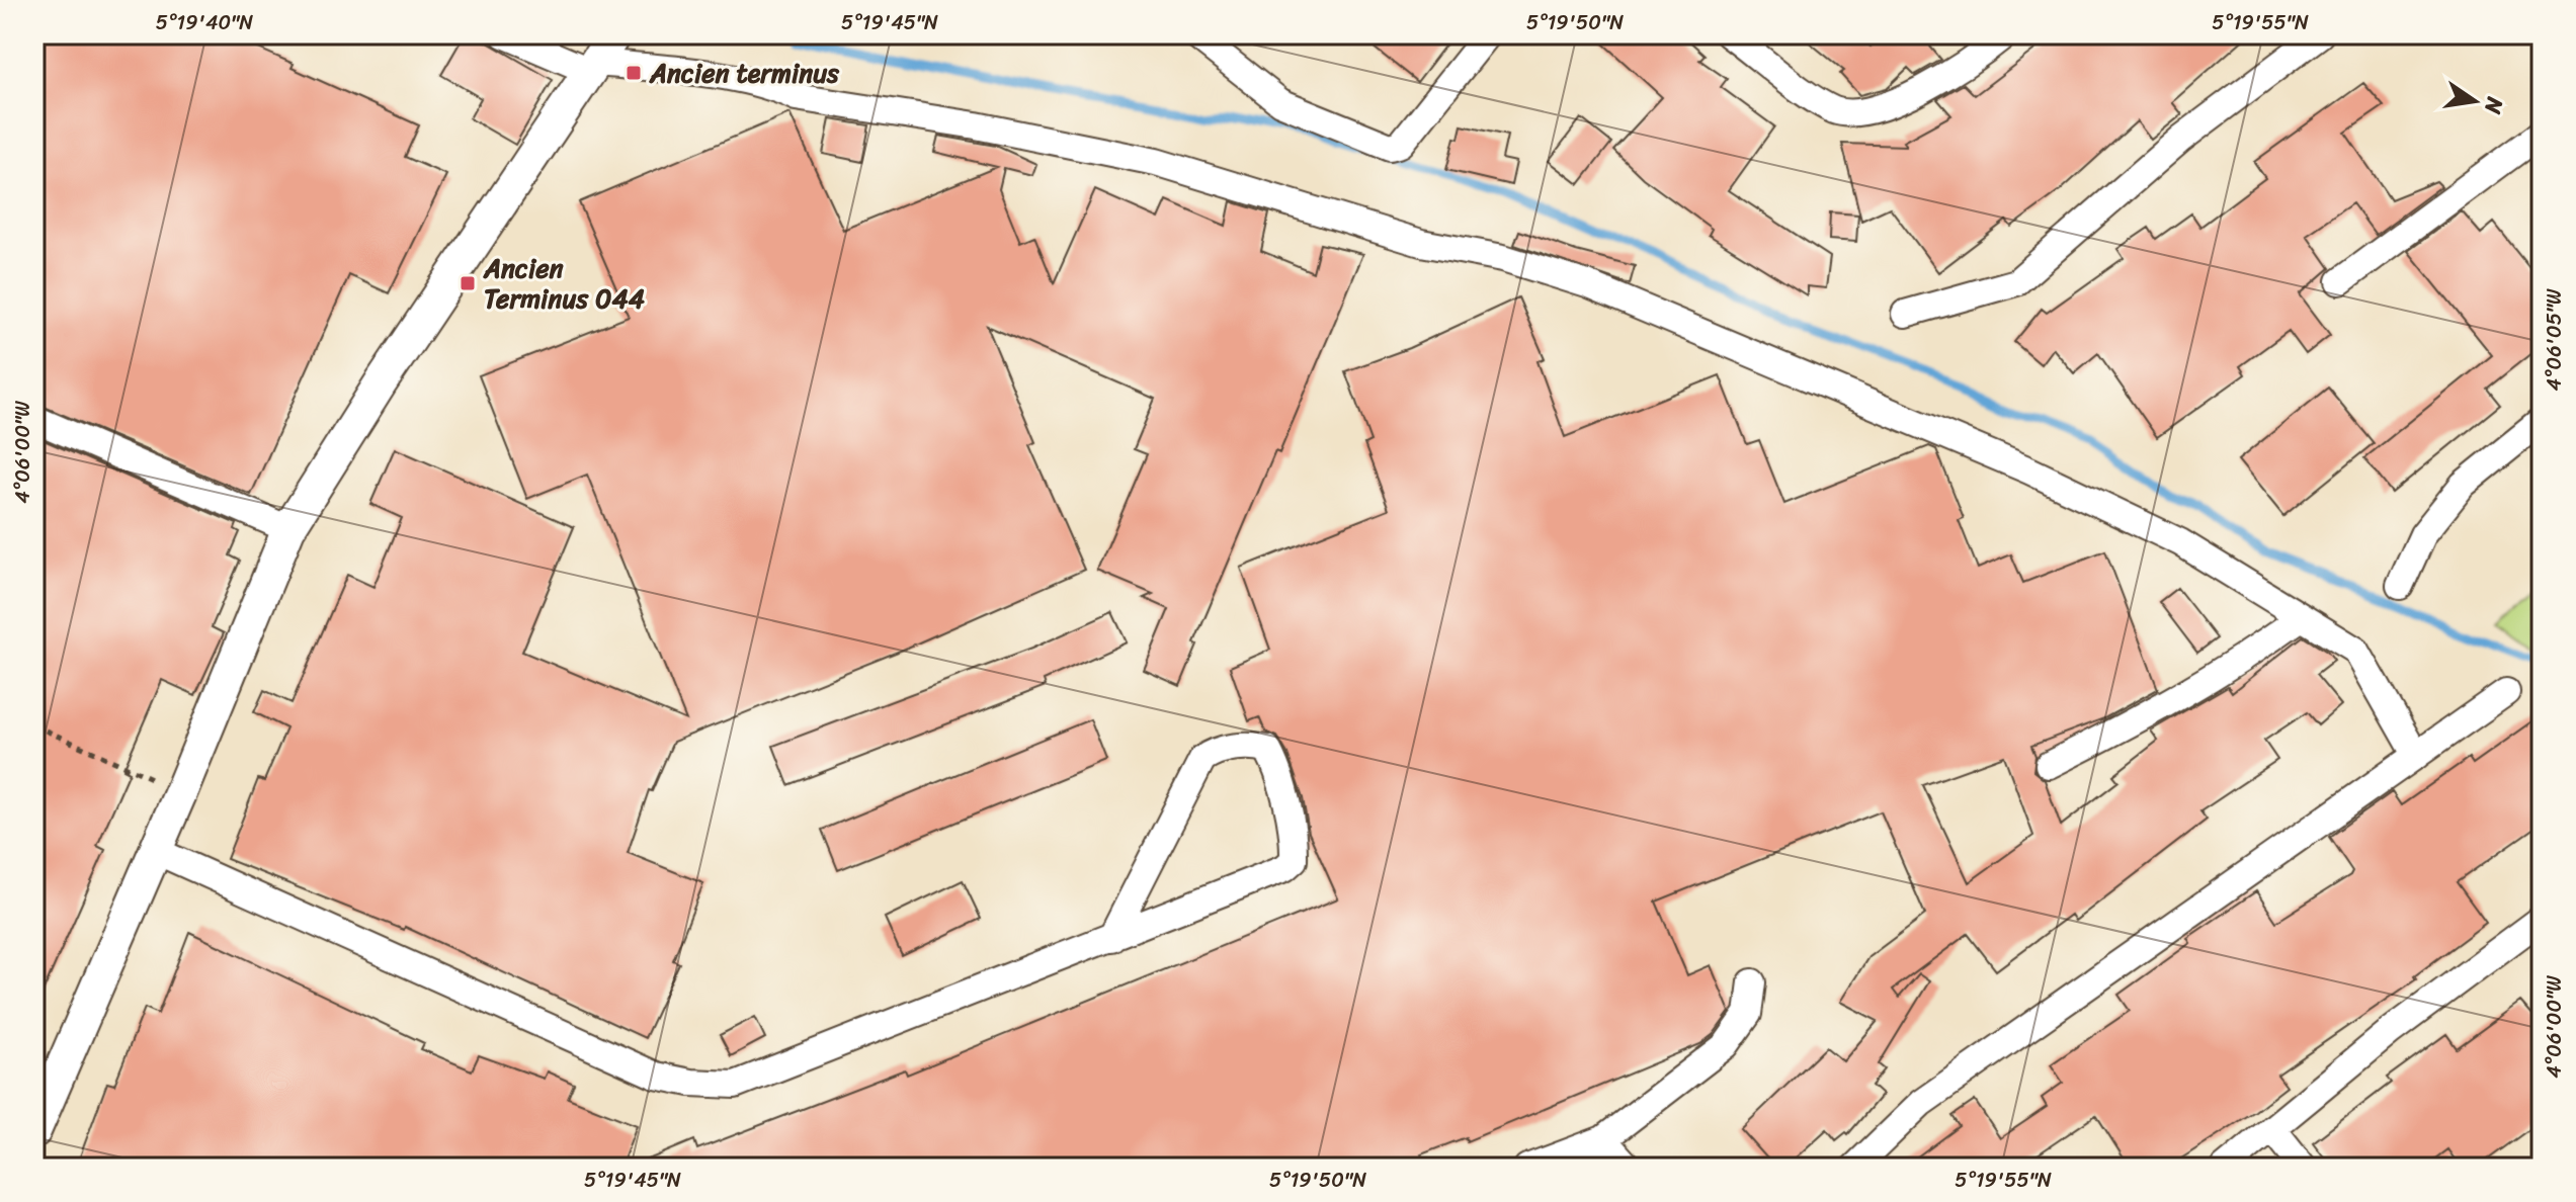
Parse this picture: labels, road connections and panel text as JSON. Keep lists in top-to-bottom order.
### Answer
{
  "places": {
    "transit": ["Ancien terminus", "Ancien Terminus 044"]
  },
  "north": "right",
  "coordinates": [
    "5°19'40\"N",
    "5°19'45\"N",
    "5°19'50\"N",
    "5°19'55\"N",
    "4°06'05\"W",
    "4°06'00\"W"
  ]
}
